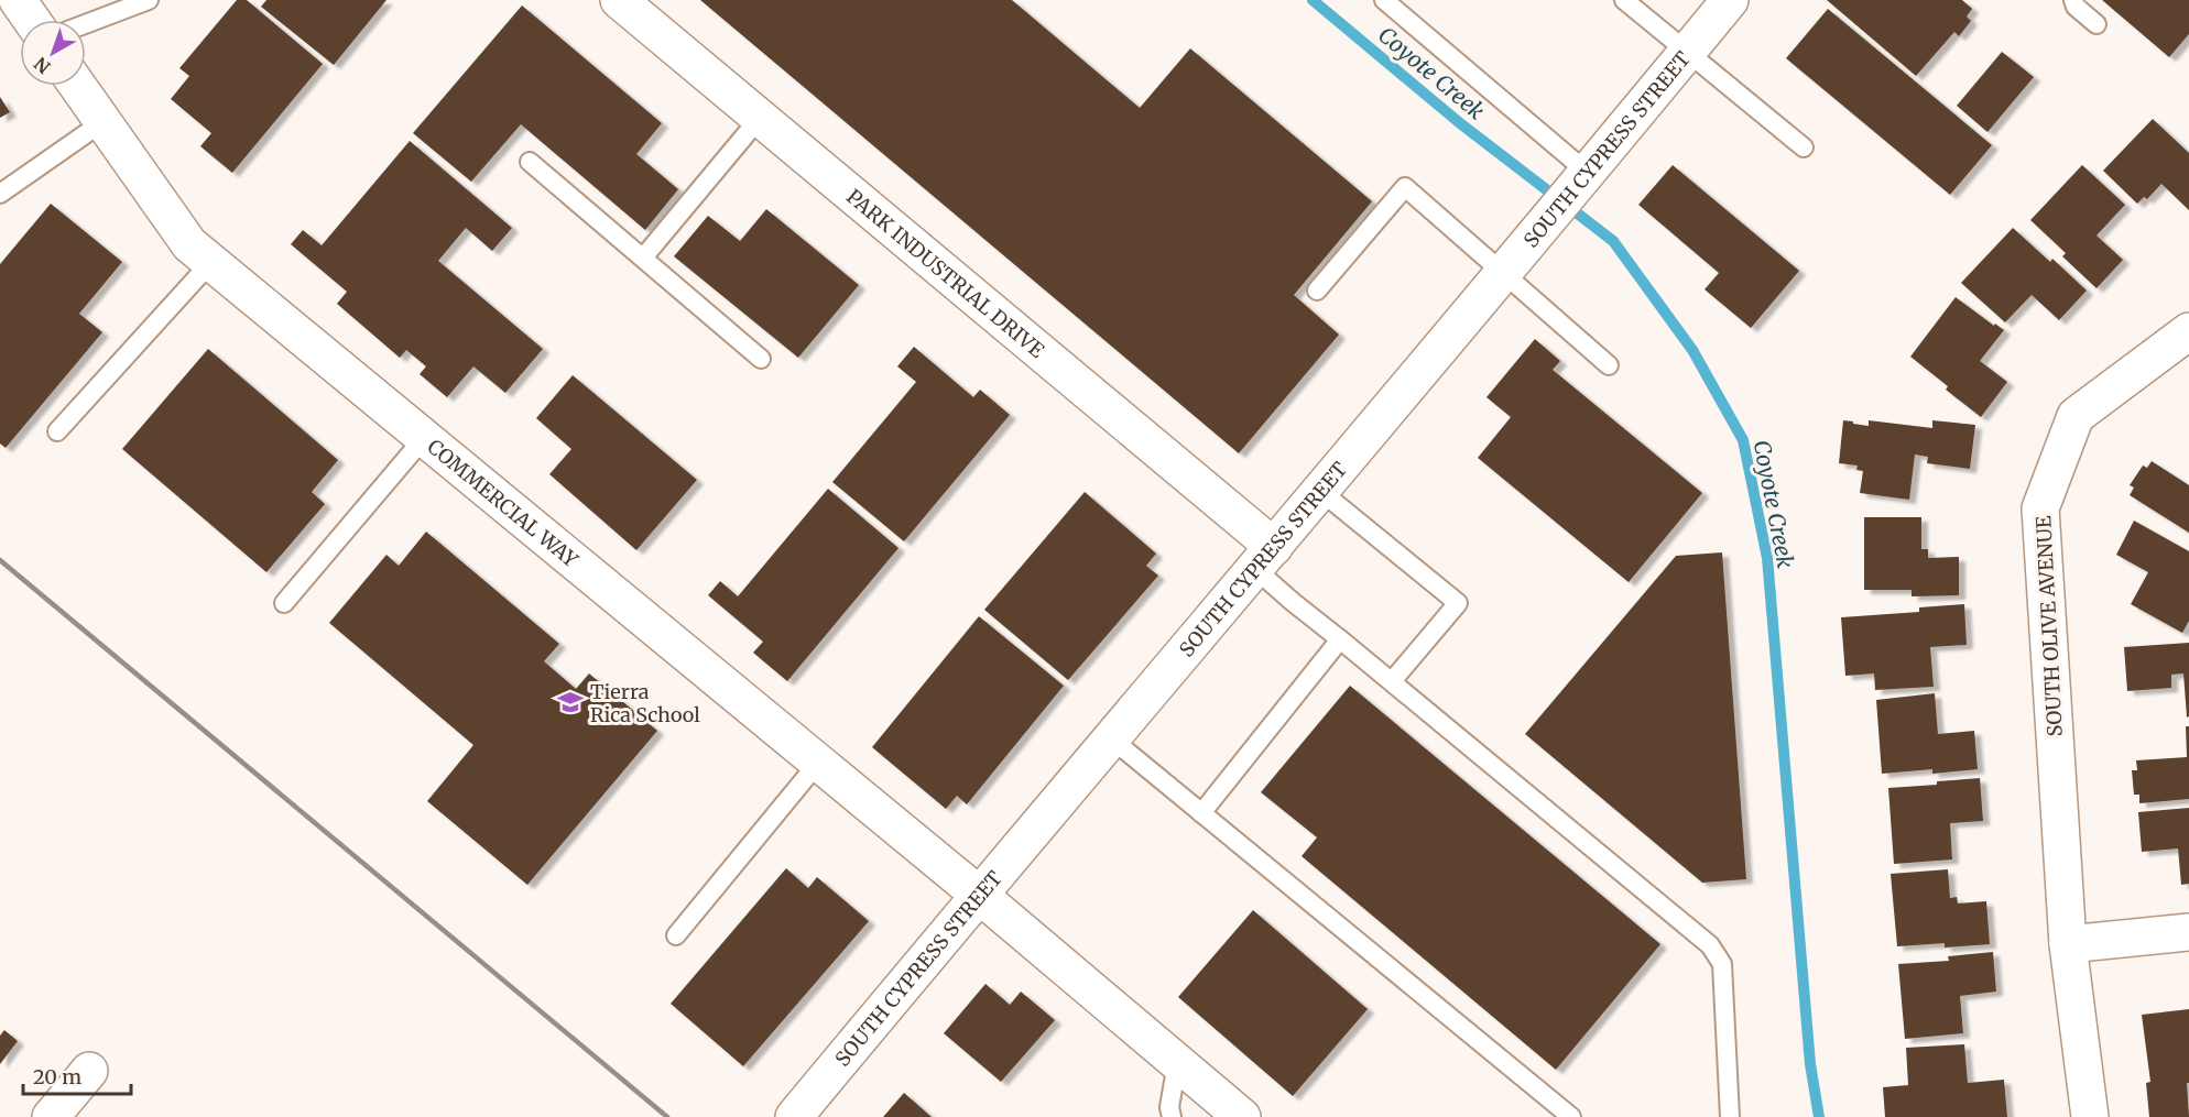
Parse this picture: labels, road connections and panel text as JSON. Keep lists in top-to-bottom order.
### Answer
{
  "streets": {
    "street": [
      "SOUTH CYPRESS STREET",
      "PARK INDUSTRIAL DRIVE",
      "COMMERCIAL WAY",
      "SOUTH OLIVE AVENUE"
    ]
  },
  "crossings": [
    ["SOUTH CYPRESS STREET", "PARK INDUSTRIAL DRIVE"],
    ["SOUTH CYPRESS STREET", "COMMERCIAL WAY"]
  ],
  "water": ["Coyote Creek"],
  "places": {
    "school or university": ["Tierra Rica School"]
  },
  "scale_bar": "20 m",
  "north": "bottom left"
}
